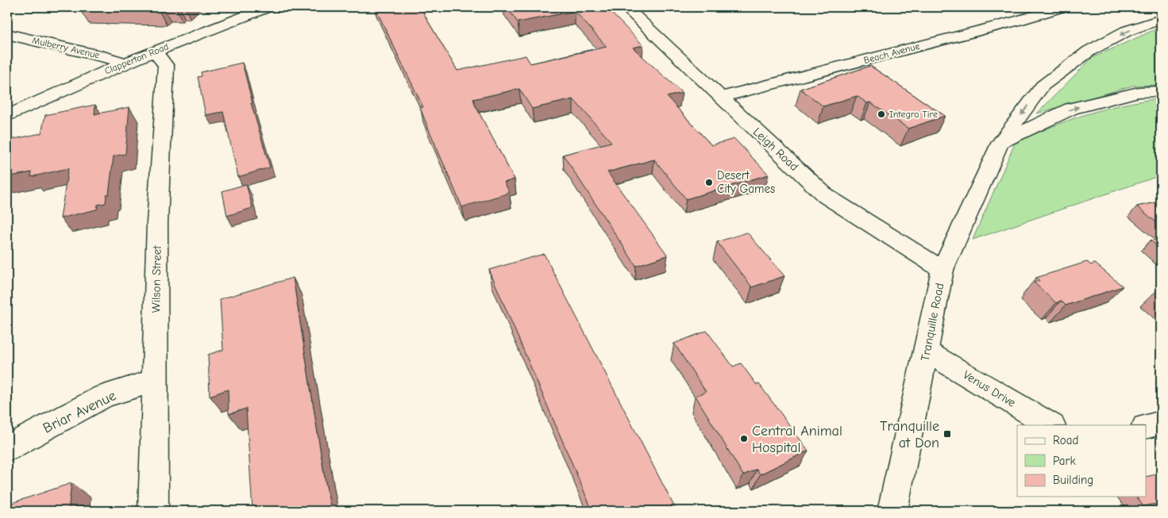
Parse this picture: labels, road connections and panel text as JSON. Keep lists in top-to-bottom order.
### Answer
{
  "streets": {
    "street": [
      "Mulberry Avenue",
      "Beach Avenue",
      "Clapperton Road",
      "Leigh Road",
      "Wilson Street",
      "Tranquille Road",
      "Venus Drive",
      "Briar Avenue"
    ]
  },
  "crossings": [
    ["Mulberry Avenue", "Clapperton Road"],
    ["Beach Avenue", "Leigh Road"],
    ["Clapperton Road", "Wilson Street"],
    ["Leigh Road", "Tranquille Road"],
    ["Wilson Street", "Briar Avenue"],
    ["Tranquille Road", "Venus Drive"]
  ],
  "places": {
    "other": ["Integra Tire", "Desert City Games", "Central Animal Hospital"],
    "transit": ["Tranquille at Don"]
  },
  "legend": ["Road", "Park", "Building"]
}
